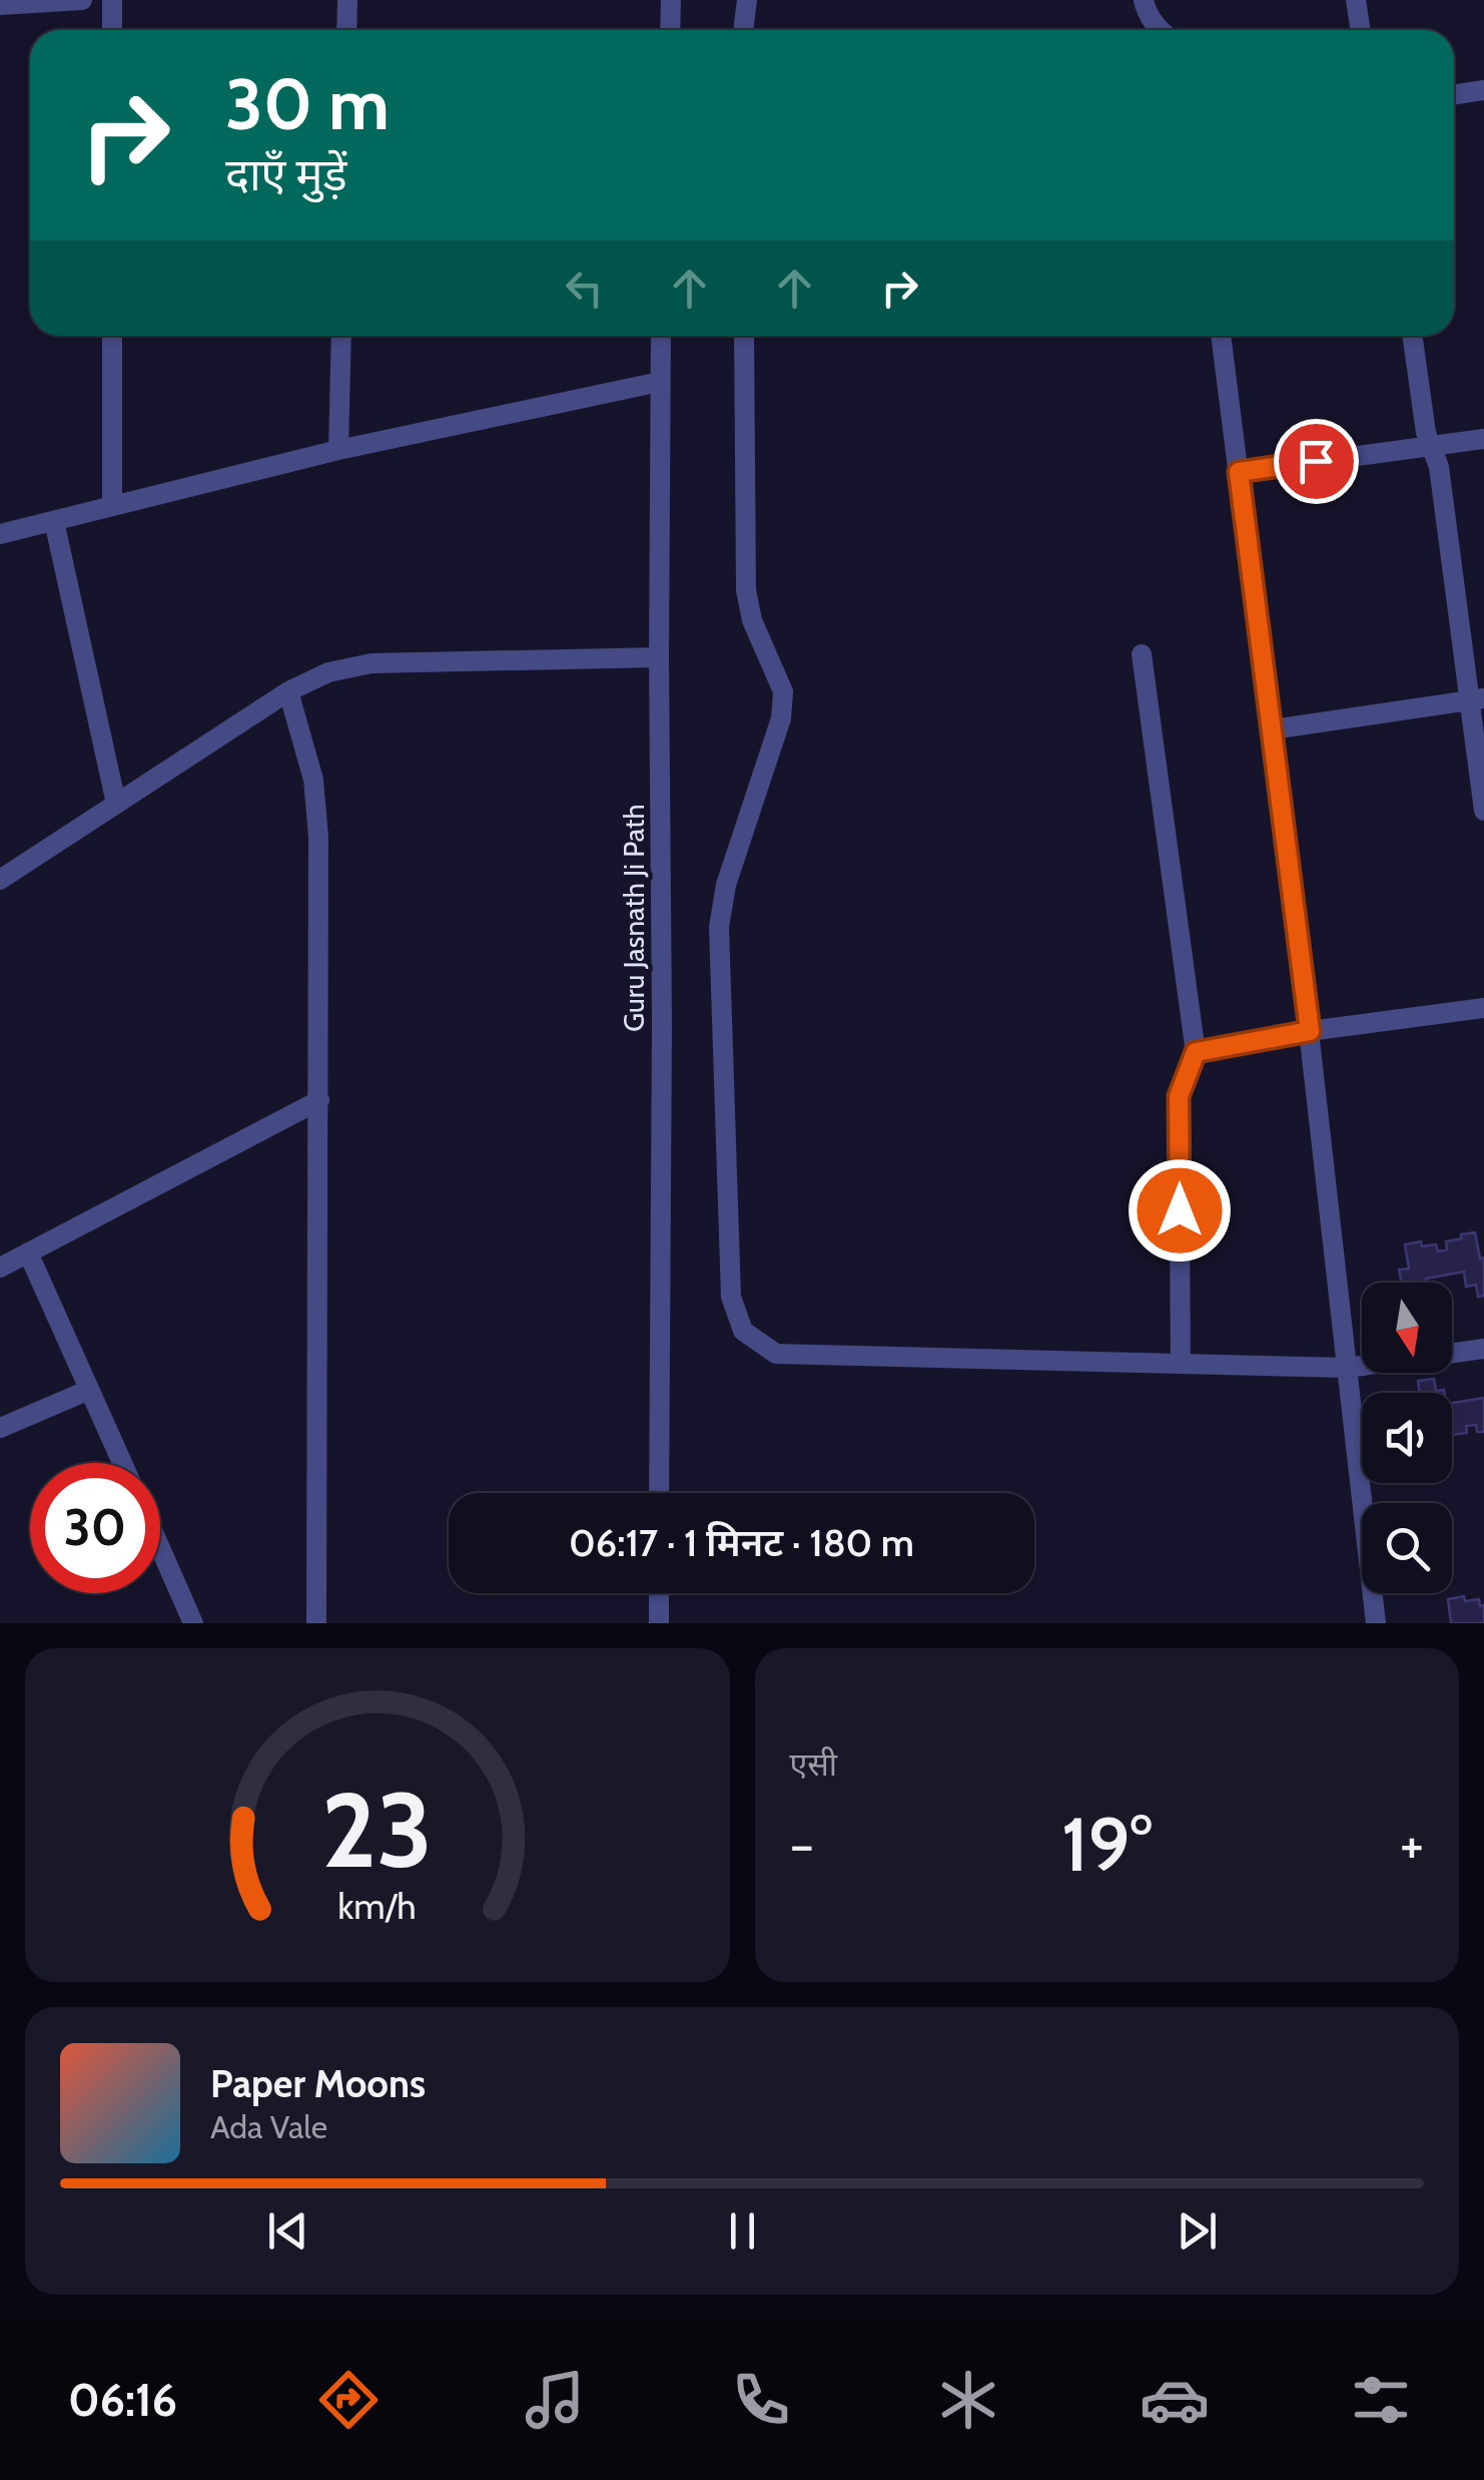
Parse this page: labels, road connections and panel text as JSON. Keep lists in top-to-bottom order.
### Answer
{
  "streets": {
    "street": ["Guru Jasnath Ji Path"]
  },
  "north": "bottom",
  "page": {
    "turn": ["30 m", "दाएँ मुड़ें"],
    "limit": "30",
    "trip": "06:17 · 1 मिनट · 180 m",
    "tile": "एसी",
    "heat": ["−", "19°", "+"],
    "song": ["Paper Moons", "Ada Vale"],
    "tabs": "06:16",
    "gauge": ["23", "km/h"]
  }
}
